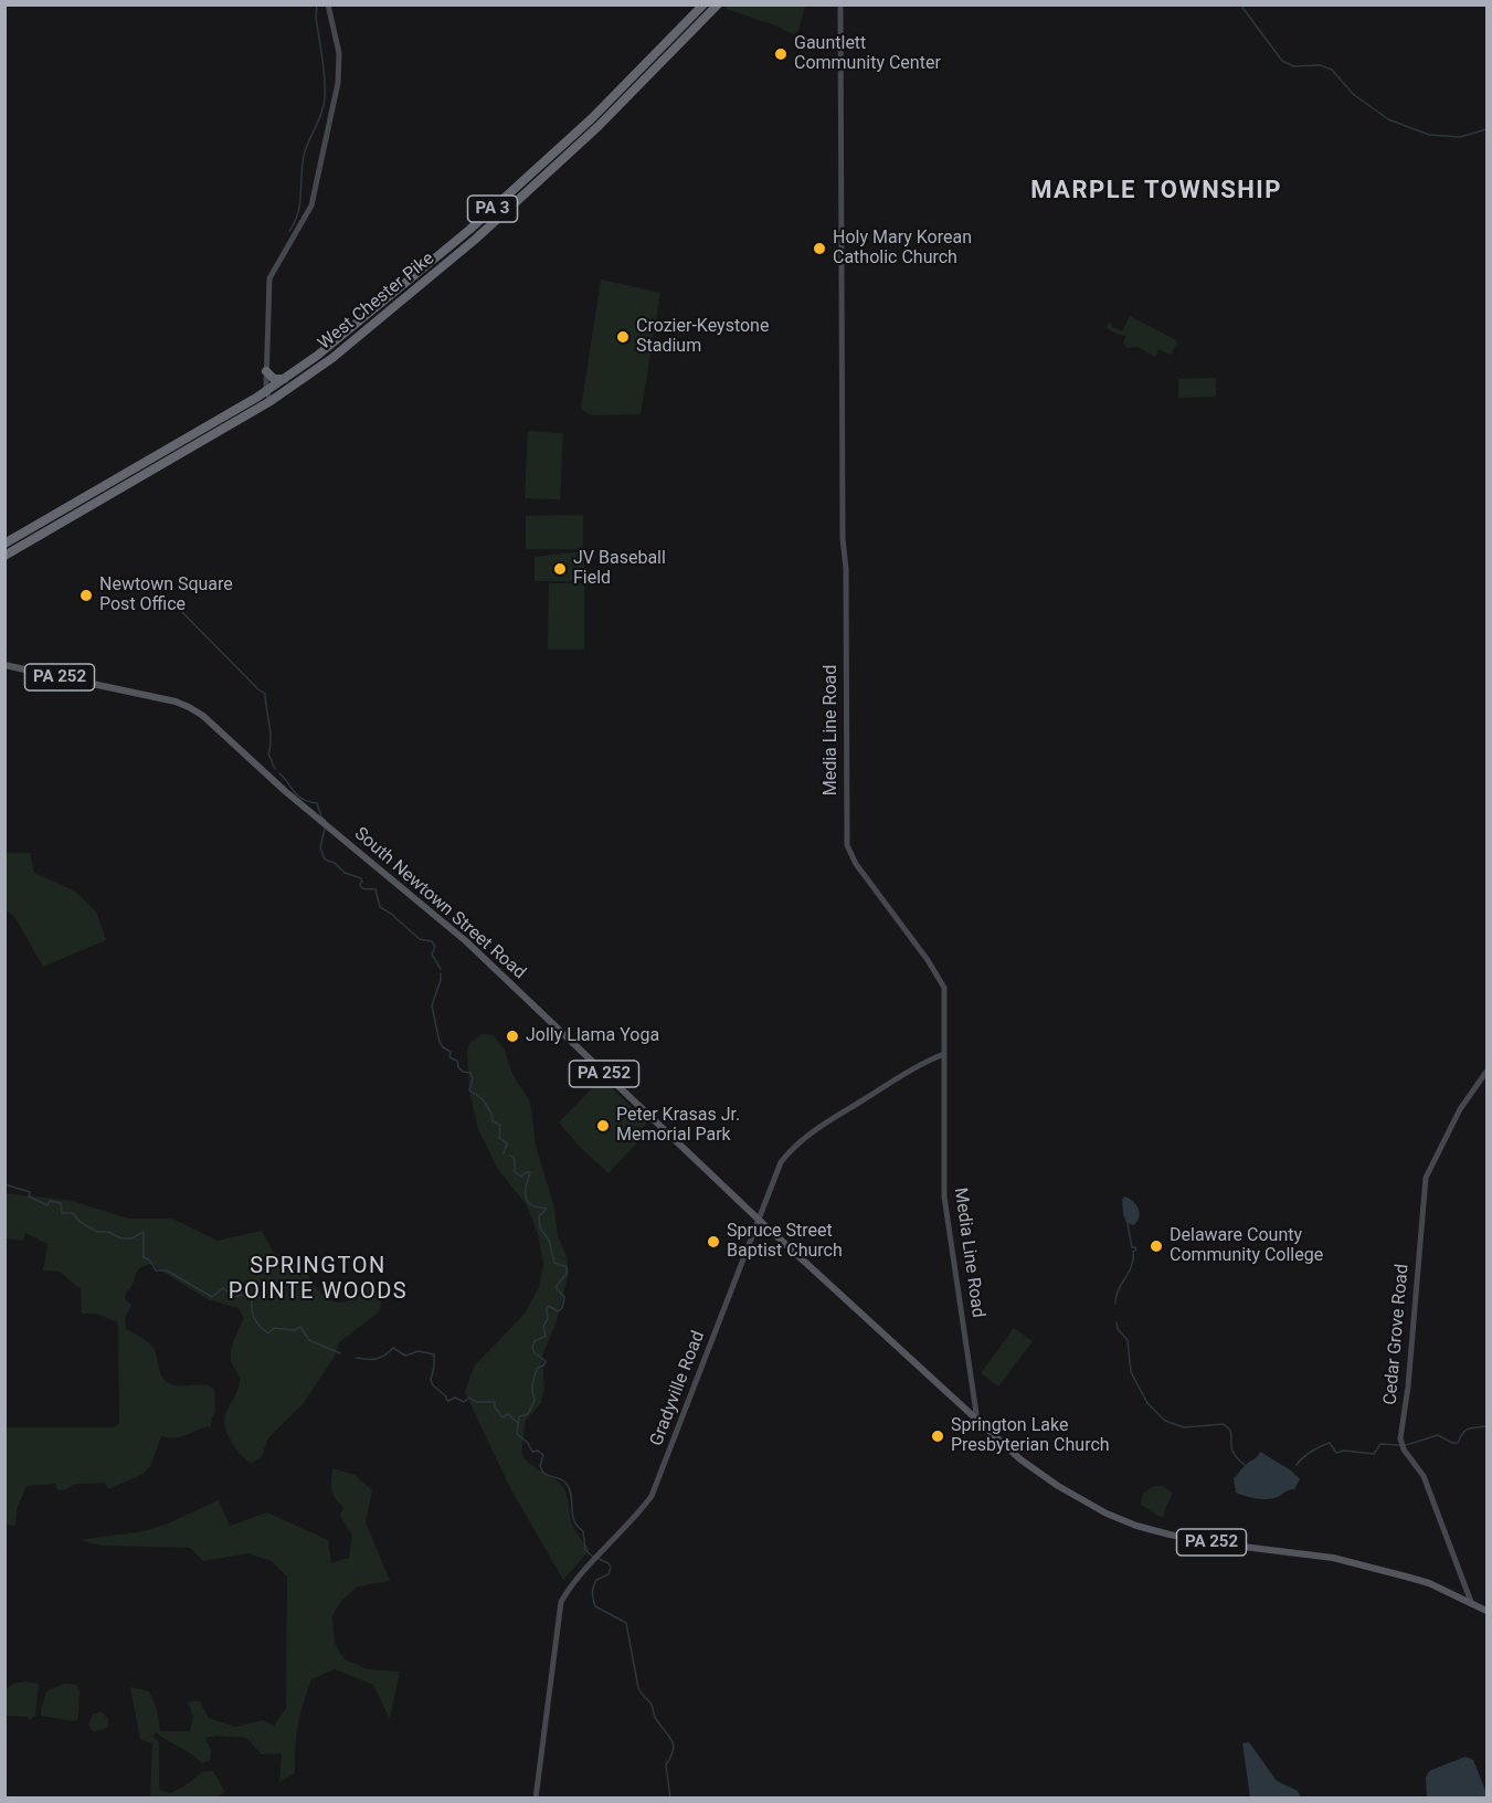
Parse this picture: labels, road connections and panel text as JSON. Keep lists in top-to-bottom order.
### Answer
{
  "streets": {
    "highway": ["PA 3", "West Chester Pike"],
    "main road": [
      "PA 252",
      "Media Line Road",
      "South Newtown Street Road",
      "Cedar Grove Road",
      "Gradyville Road"
    ]
  },
  "crossings": [
    ["PA 252", "Media Line Road"],
    ["PA 252", "South Newtown Street Road"],
    ["PA 252", "Cedar Grove Road"],
    ["Media Line Road", "South Newtown Street Road"],
    ["Media Line Road", "Gradyville Road"],
    ["South Newtown Street Road", "Gradyville Road"]
  ],
  "districts": ["MARPLE TOWNSHIP", "SPRINGTON POINTE WOODS"],
  "places": [
    "Gauntlett Community Center",
    "Holy Mary Korean Catholic Church",
    "Crozier-Keystone Stadium",
    "JV Baseball Field",
    "Newtown Square Post Office",
    "Jolly Llama Yoga",
    "Peter Krasas Jr. Memorial Park",
    "Spruce Street Baptist Church",
    "Delaware County Community College",
    "Springton Lake Presbyterian Church"
  ]
}
